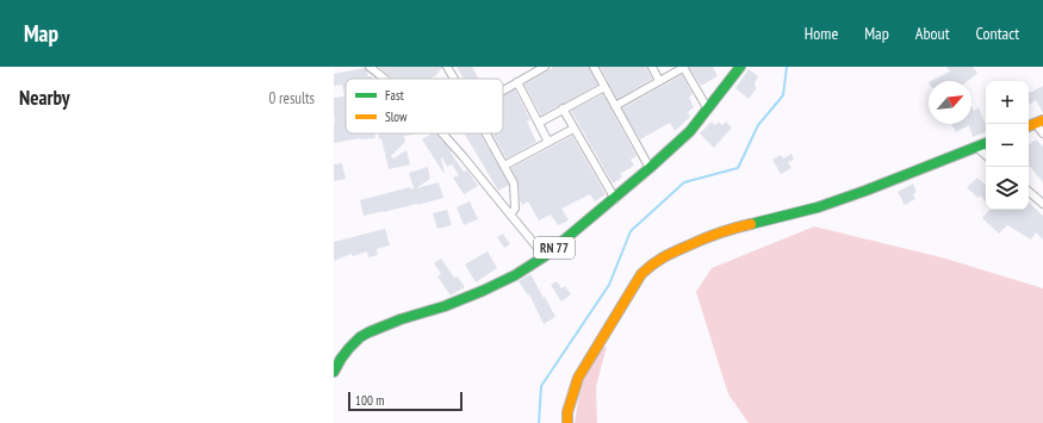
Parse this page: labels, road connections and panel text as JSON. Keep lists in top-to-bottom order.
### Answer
{
  "streets": {
    "main road": ["RN 77"]
  },
  "legend": ["Fast", "Slow"],
  "scale_bar": "100 m",
  "north": "top right",
  "page": {
    "header": "Map",
    "nav": [
      "Home",
      "Map",
      "About",
      "Contact"
    ],
    "heading": ["Nearby", "0 results"],
    "map_buttons": ["+", "−"],
    "scale": "100 m"
  }
}
